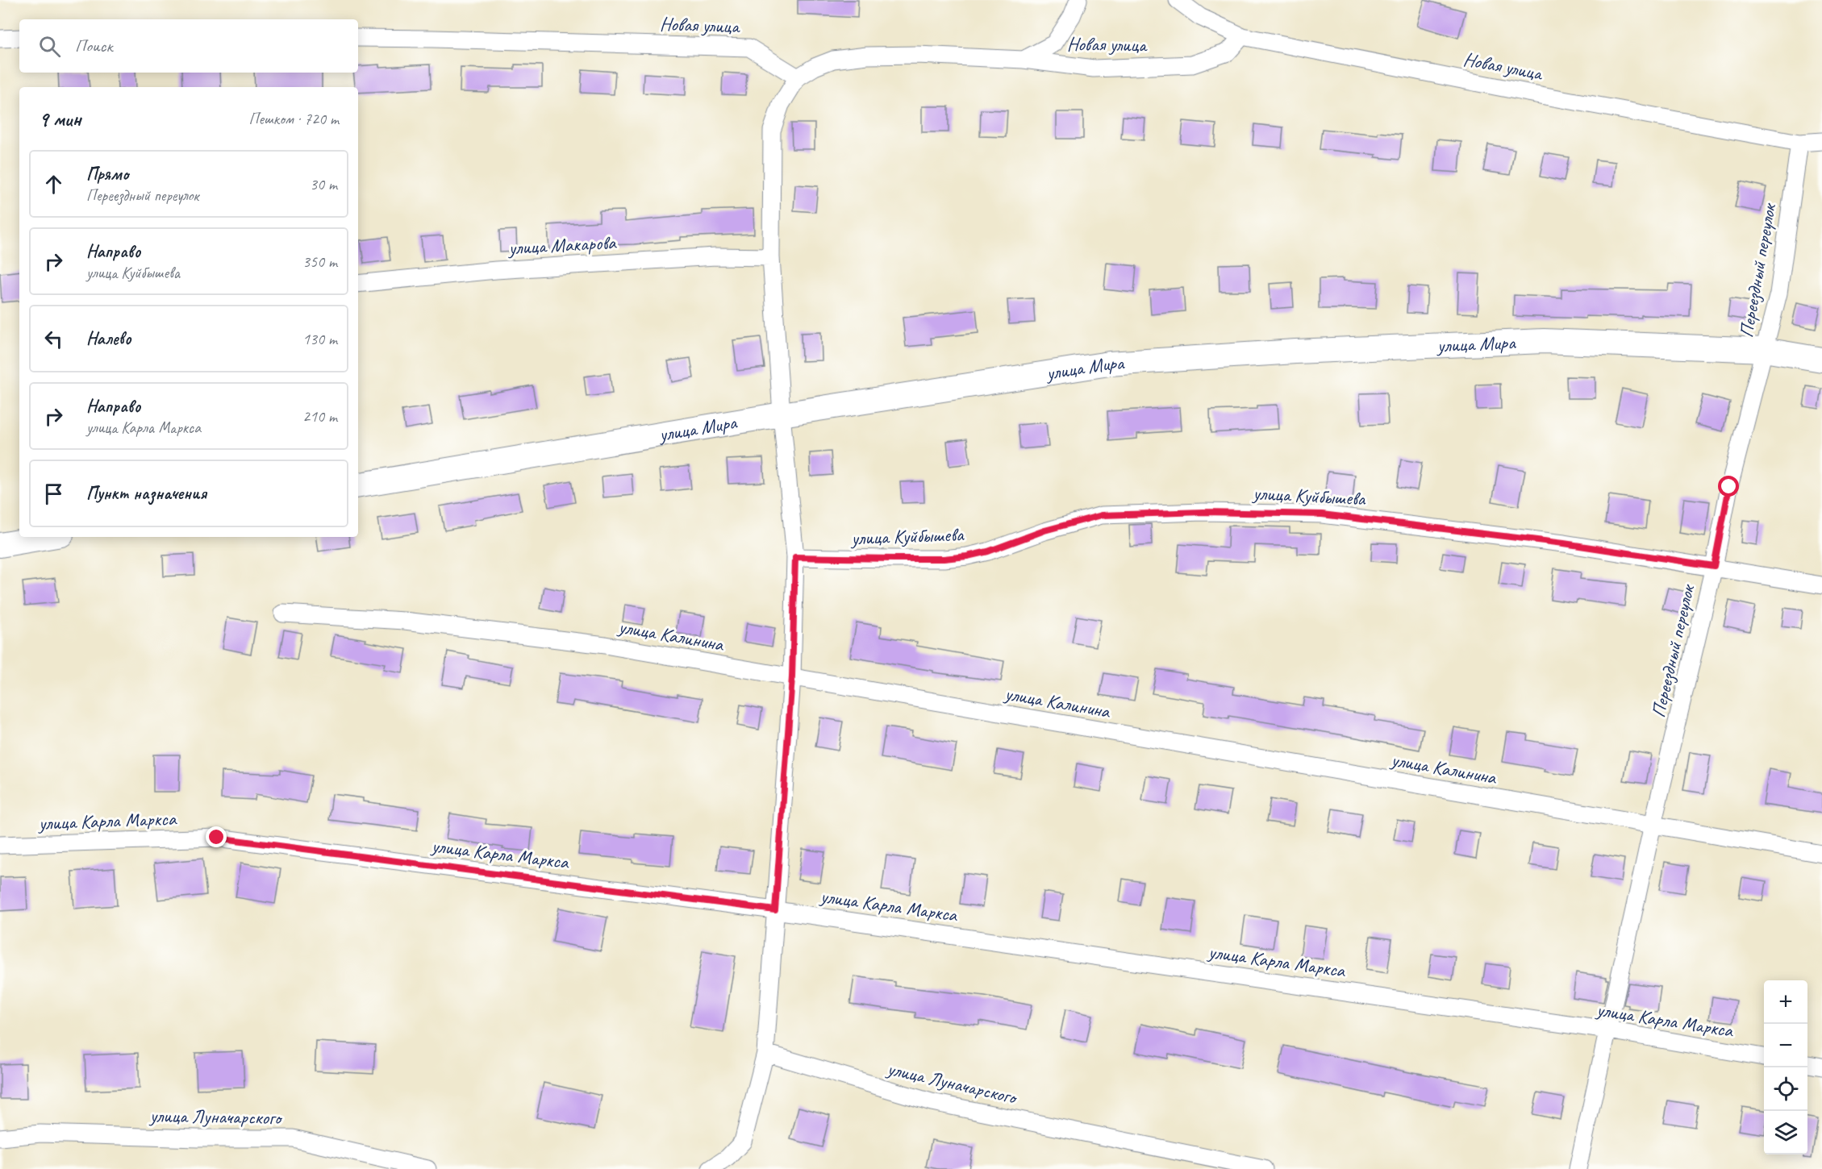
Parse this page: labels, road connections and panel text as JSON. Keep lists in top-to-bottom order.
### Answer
{
  "streets": {
    "street": [
      "Новая улица",
      "улица Макарова",
      "Переездный переулок",
      "улица Мира",
      "улица Куйбышева",
      "улица Калинина",
      "улица Карла Маркса",
      "улица Луначарского"
    ]
  },
  "crossings": [
    ["Новая улица", "Переездный переулок"],
    ["Переездный переулок", "улица Мира"],
    ["Переездный переулок", "улица Куйбышева"],
    ["Переездный переулок", "улица Калинина"],
    ["Переездный переулок", "улица Карла Маркса"]
  ],
  "page": {
    "search": "Поиск",
    "heading": ["9 мин", "Пешком · 720 m"],
    "list": [
      ["Прямо", "Переездный переулок", "30 m"],
      ["Направо", "улица Куйбышева", "350 m"],
      ["Налево", "130 m"],
      ["Направо", "улица Карла Маркса", "210 m"],
      "Пункт назначения"
    ],
    "map_buttons": ["+", "−"]
  }
}
